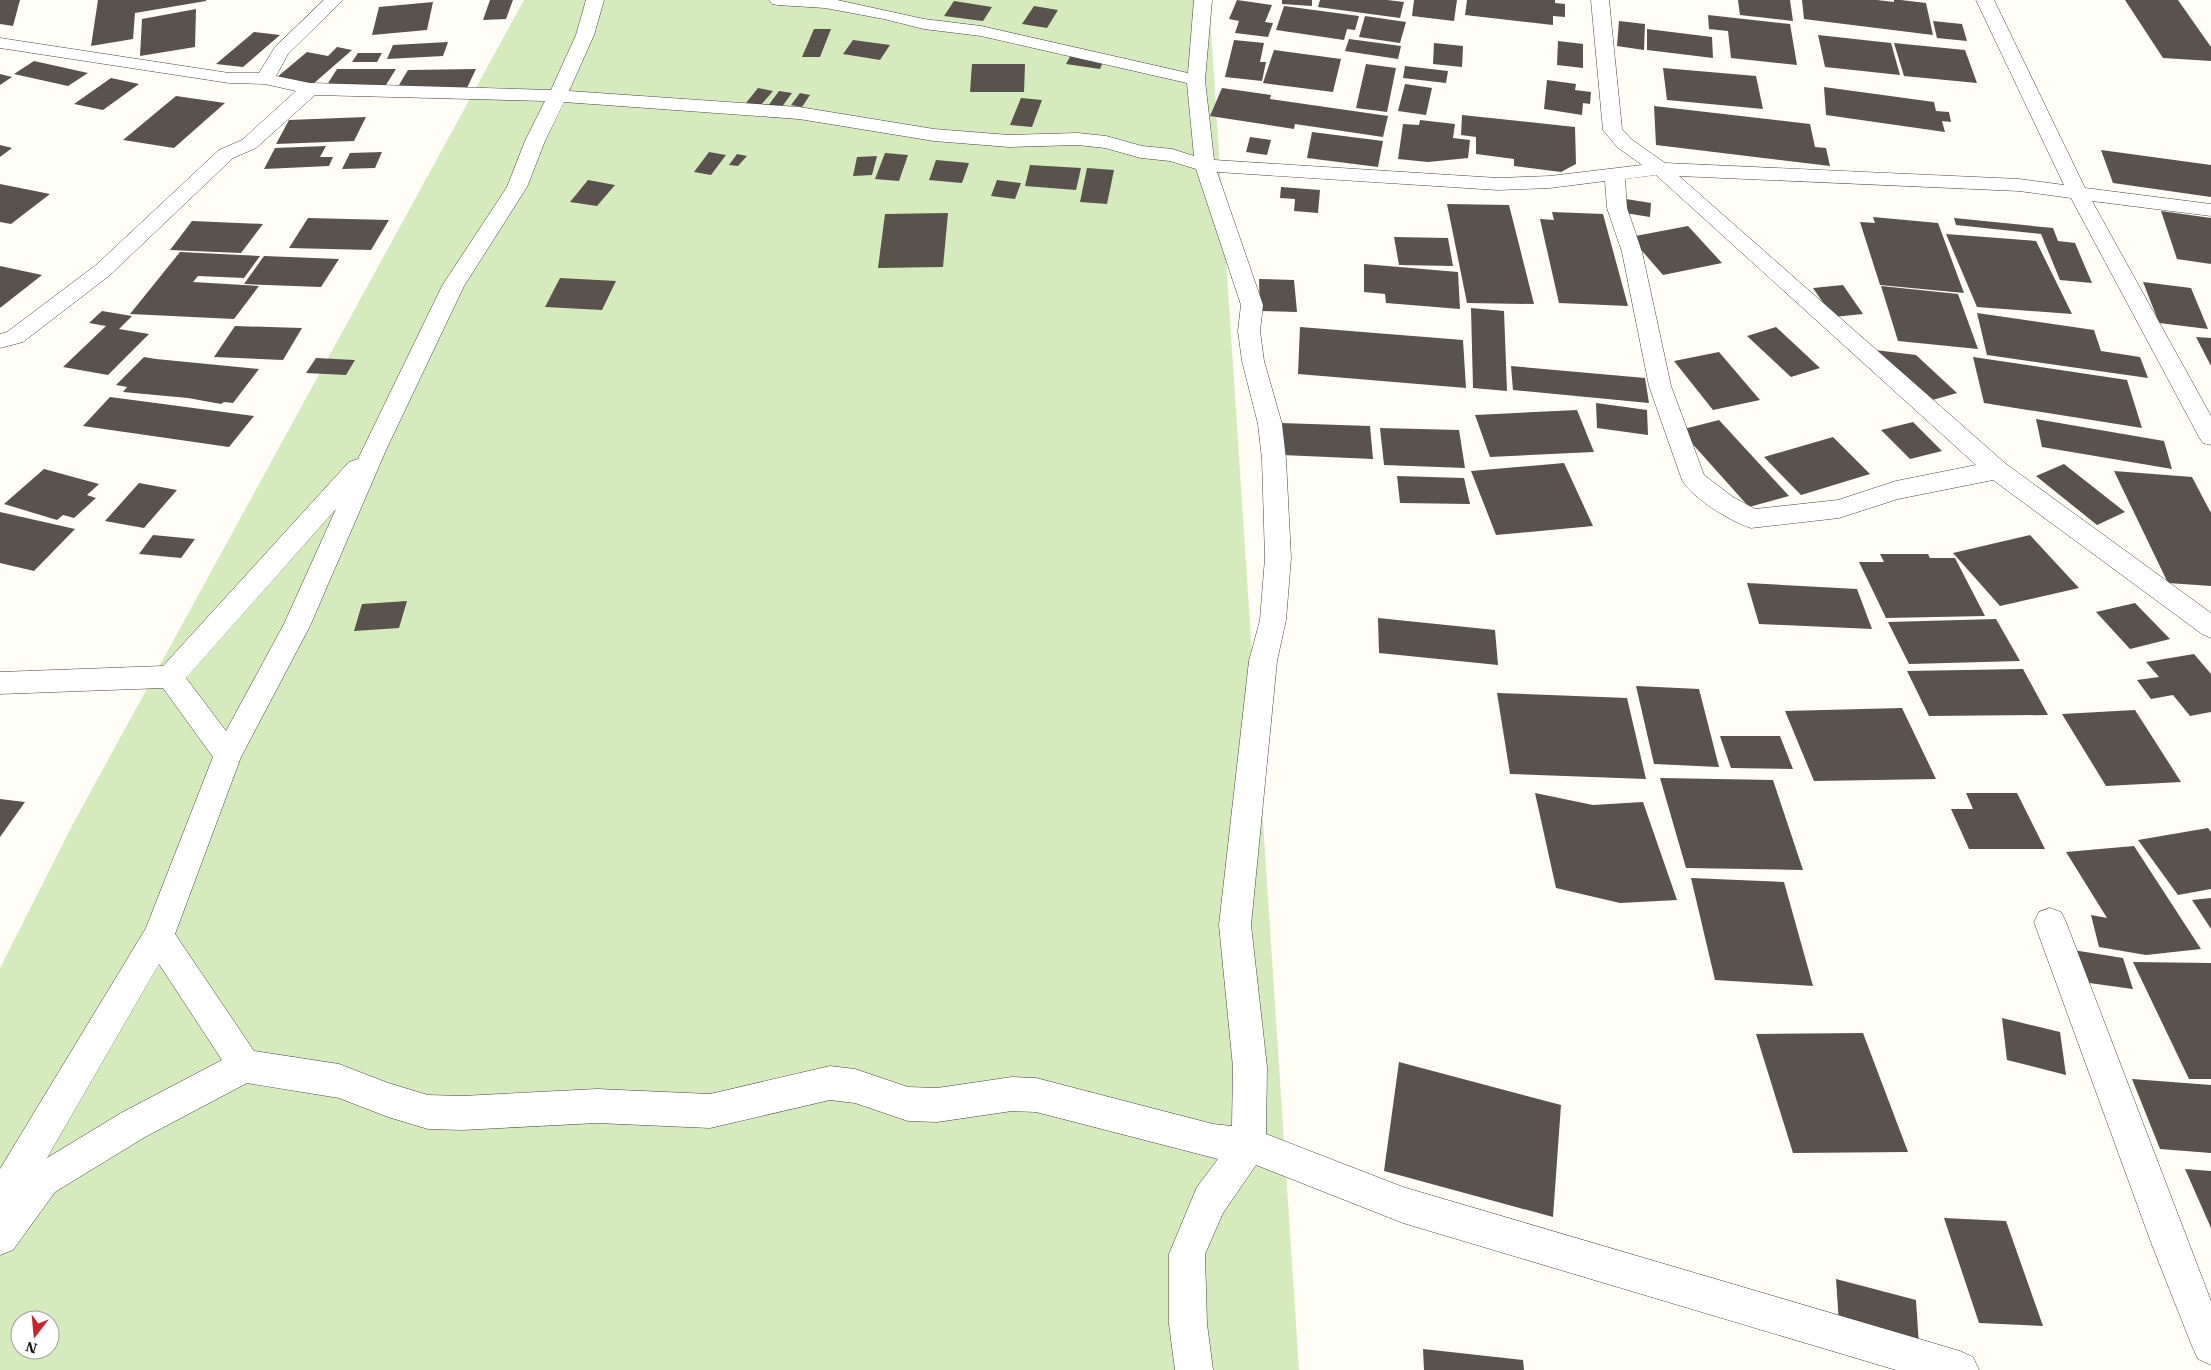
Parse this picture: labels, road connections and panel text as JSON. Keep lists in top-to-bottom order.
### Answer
{
  "north": "bottom"
}
